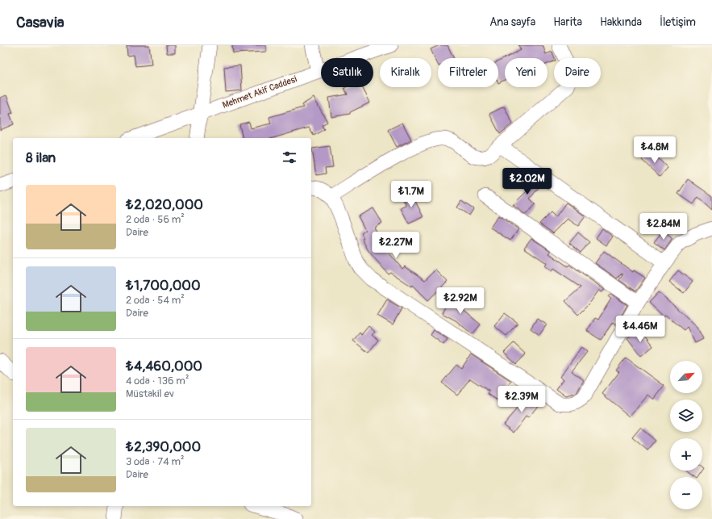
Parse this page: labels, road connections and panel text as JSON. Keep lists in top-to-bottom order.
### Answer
{
  "streets": {
    "street": ["Mehmet Akif Caddesi"]
  },
  "north": "top right",
  "page": {
    "header": "Casavia",
    "nav": [
      "Ana sayfa",
      "Harita",
      "Hakkında",
      "İletişim"
    ],
    "chip": [
      "Satılık",
      "Kiralık",
      "Filtreler",
      "Yeni",
      "Daire"
    ],
    "price": [
      "₺4.8M",
      "₺2.02M",
      "₺1.7M",
      "₺2.84M",
      "₺2.27M",
      "₺2.92M",
      "₺4.46M",
      "₺2.39M"
    ],
    "heading": "8 ilan",
    "list": [
      {
        "name": "₺2,020,000",
        "note": "2 oda · 56 m² · Daire"
      },
      {
        "name": "₺1,700,000",
        "note": "2 oda · 54 m² · Daire"
      },
      {
        "name": "₺4,460,000",
        "note": "4 oda · 136 m² · Müstakil ev"
      },
      {
        "name": "₺2,390,000",
        "note": "3 oda · 74 m² · Daire"
      }
    ],
    "map_buttons": ["+", "−"]
  }
}
